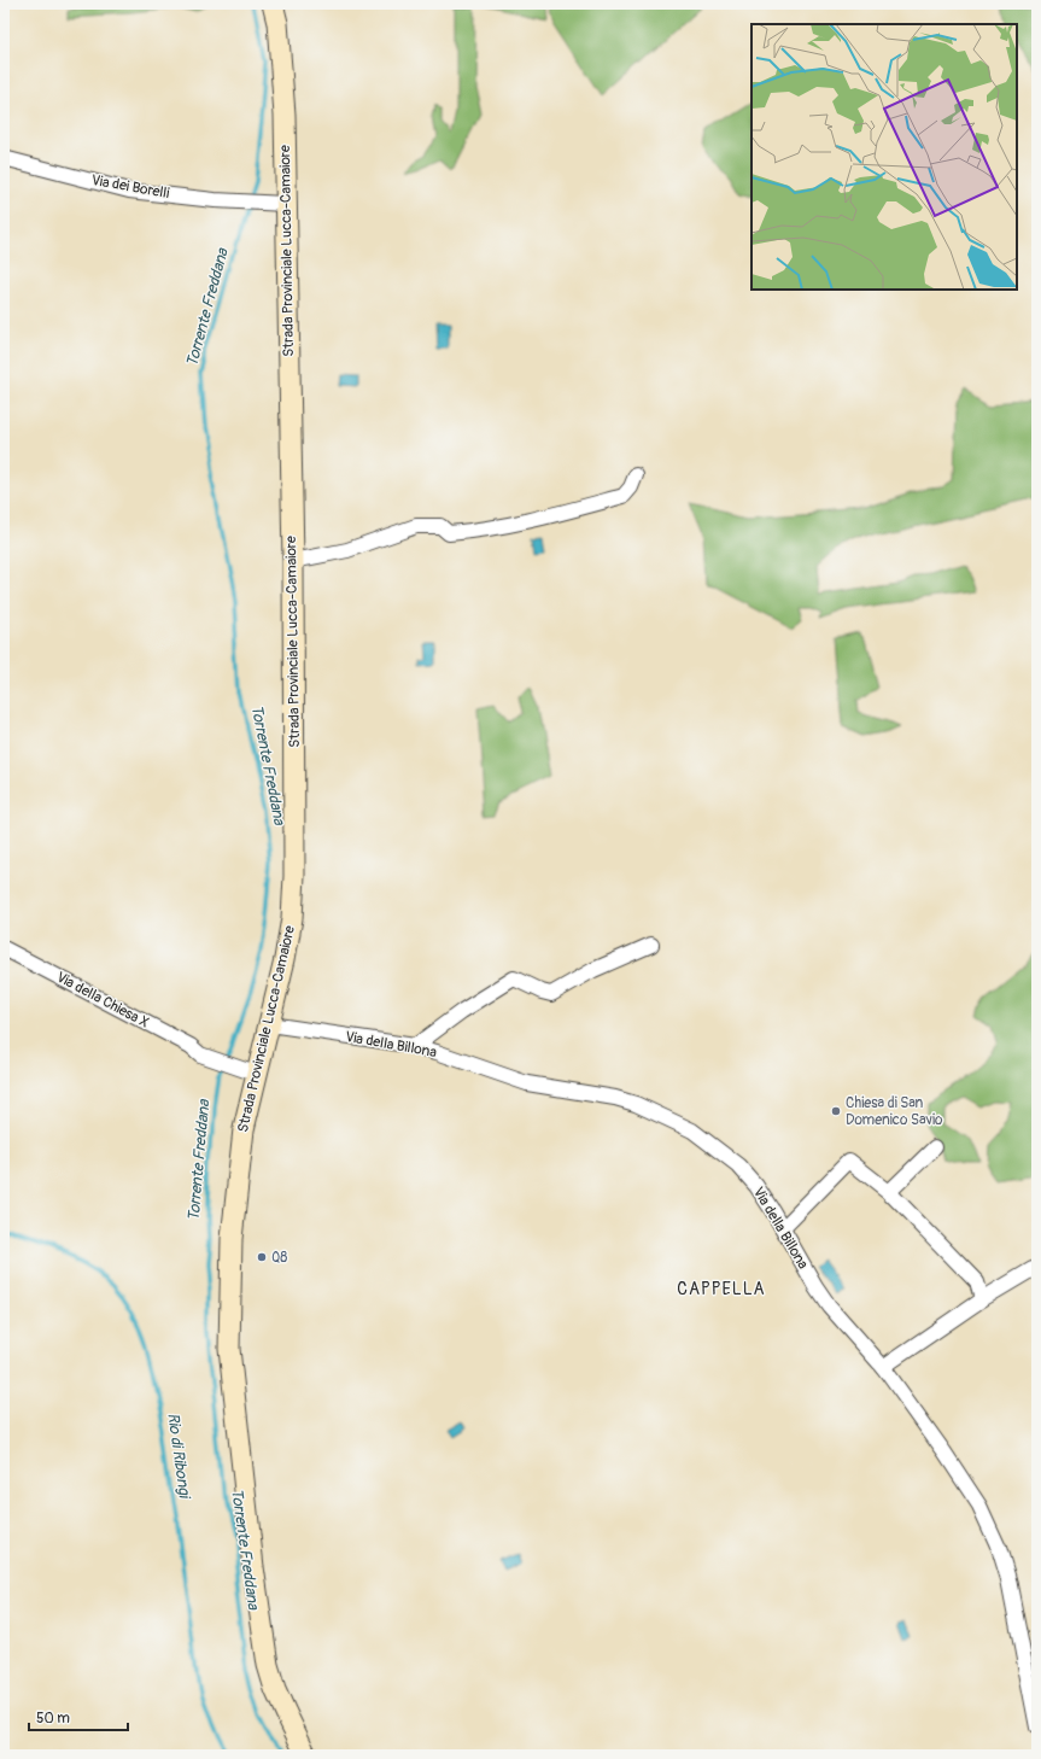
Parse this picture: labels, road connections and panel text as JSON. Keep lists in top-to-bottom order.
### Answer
{
  "streets": {
    "main road": ["Strada Provinciale Lucca-Camaiore"],
    "street": ["Via dei Borelli", "Via della Chiesa X", "Via della Billona"]
  },
  "crossings": [
    ["Via dei Borelli", "Strada Provinciale Lucca-Camaiore"],
    ["Strada Provinciale Lucca-Camaiore", "Via della Chiesa X"],
    ["Strada Provinciale Lucca-Camaiore", "Via della Billona"]
  ],
  "districts": ["CAPPELLA"],
  "water": ["Torrente Freddana", "Rio di Ribongi"],
  "places": ["Chiesa di San Domenico Savio", "Q8"],
  "scale_bar": "50 m"
}
